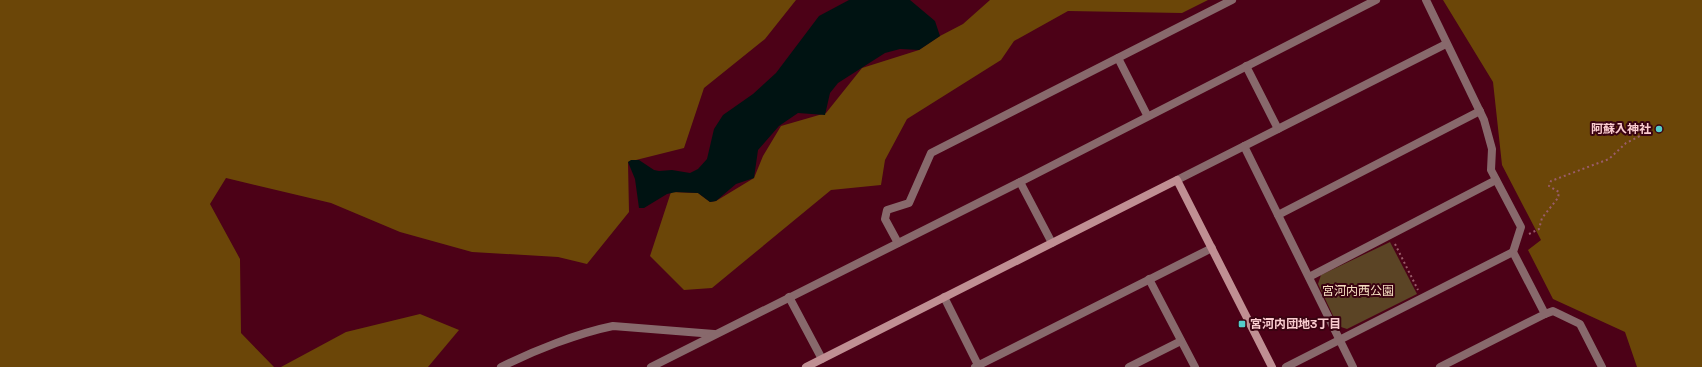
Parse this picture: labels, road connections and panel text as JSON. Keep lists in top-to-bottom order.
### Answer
{
  "parks": ["宮河内西公園"],
  "places": {
    "other": ["阿蘇入神社"],
    "transit": ["宮河内団地3丁目"]
  }
}
